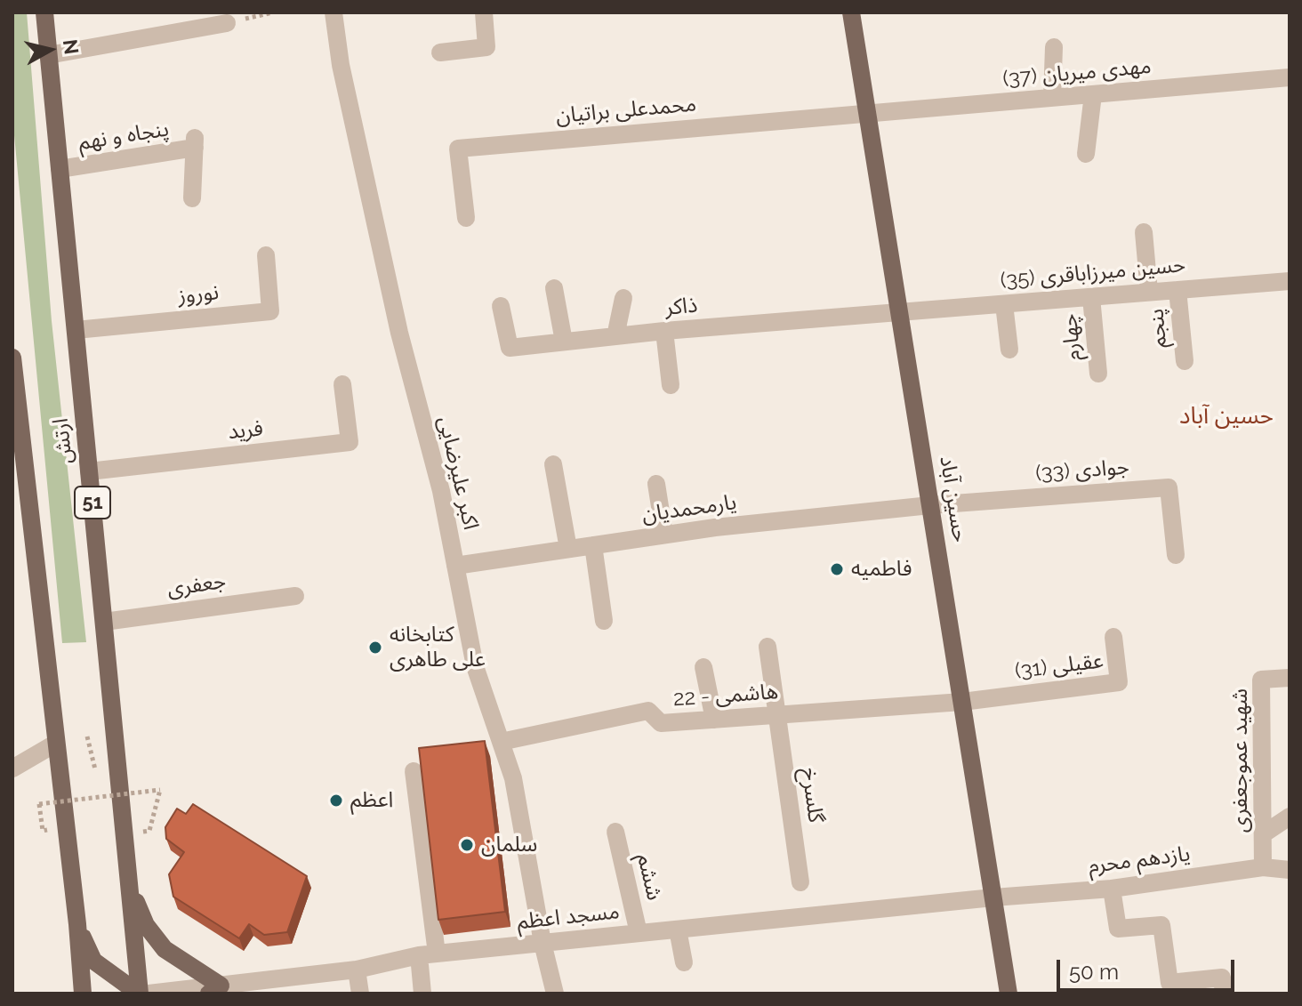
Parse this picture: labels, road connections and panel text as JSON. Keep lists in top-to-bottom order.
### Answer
{
  "streets": {
    "main road": ["ارتش", "حسین آباد", "51"],
    "street": [
      "مهدی میریان (37)",
      "محمدعلی براتیان",
      "پنجاه و نهم",
      "حسین میرزاباقری (35)",
      "نوروز",
      "ذاکر",
      "پنجم",
      "چهارم",
      "فرید",
      "جوادی (33)",
      "اکبر علیرضایی",
      "یارمحمدیان",
      "جعفری",
      "عقیلی (31)",
      "هاشمی - 22",
      "شهید عموجعفری",
      "گلسرخ",
      "یازدهم محرم",
      "ششم",
      "مسجد اعظم"
    ]
  },
  "crossings": [
    ["مهدی میریان (37)", "محمدعلی براتیان"],
    ["مهدی میریان (37)", "حسین آباد"],
    ["محمدعلی براتیان", "حسین آباد"],
    ["پنجاه و نهم", "ارتش"],
    ["حسین میرزاباقری (35)", "ذاکر"],
    ["حسین میرزاباقری (35)", "پنجم"],
    ["حسین میرزاباقری (35)", "چهارم"],
    ["حسین میرزاباقری (35)", "حسین آباد"],
    ["نوروز", "ارتش"],
    ["ذاکر", "حسین آباد"],
    ["فرید", "ارتش"],
    ["ارتش", "جعفری"],
    ["جوادی (33)", "حسین آباد"],
    ["جوادی (33)", "یارمحمدیان"],
    ["اکبر علیرضایی", "یارمحمدیان"],
    ["اکبر علیرضایی", "هاشمی - 22"],
    ["اکبر علیرضایی", "مسجد اعظم"],
    ["حسین آباد", "یارمحمدیان"],
    ["حسین آباد", "عقیلی (31)"],
    ["حسین آباد", "هاشمی - 22"],
    ["حسین آباد", "یازدهم محرم"],
    ["حسین آباد", "مسجد اعظم"],
    ["عقیلی (31)", "هاشمی - 22"],
    ["هاشمی - 22", "گلسرخ"],
    ["شهید عموجعفری", "یازدهم محرم"],
    ["یازدهم محرم", "مسجد اعظم"],
    ["ششم", "مسجد اعظم"]
  ],
  "districts": ["حسین آباد"],
  "places": [
    "فاطمیه",
    "کتابخانه علی طاهری",
    "اعظم",
    "سلمان"
  ],
  "scale_bar": "50 m",
  "north": "right"
}
